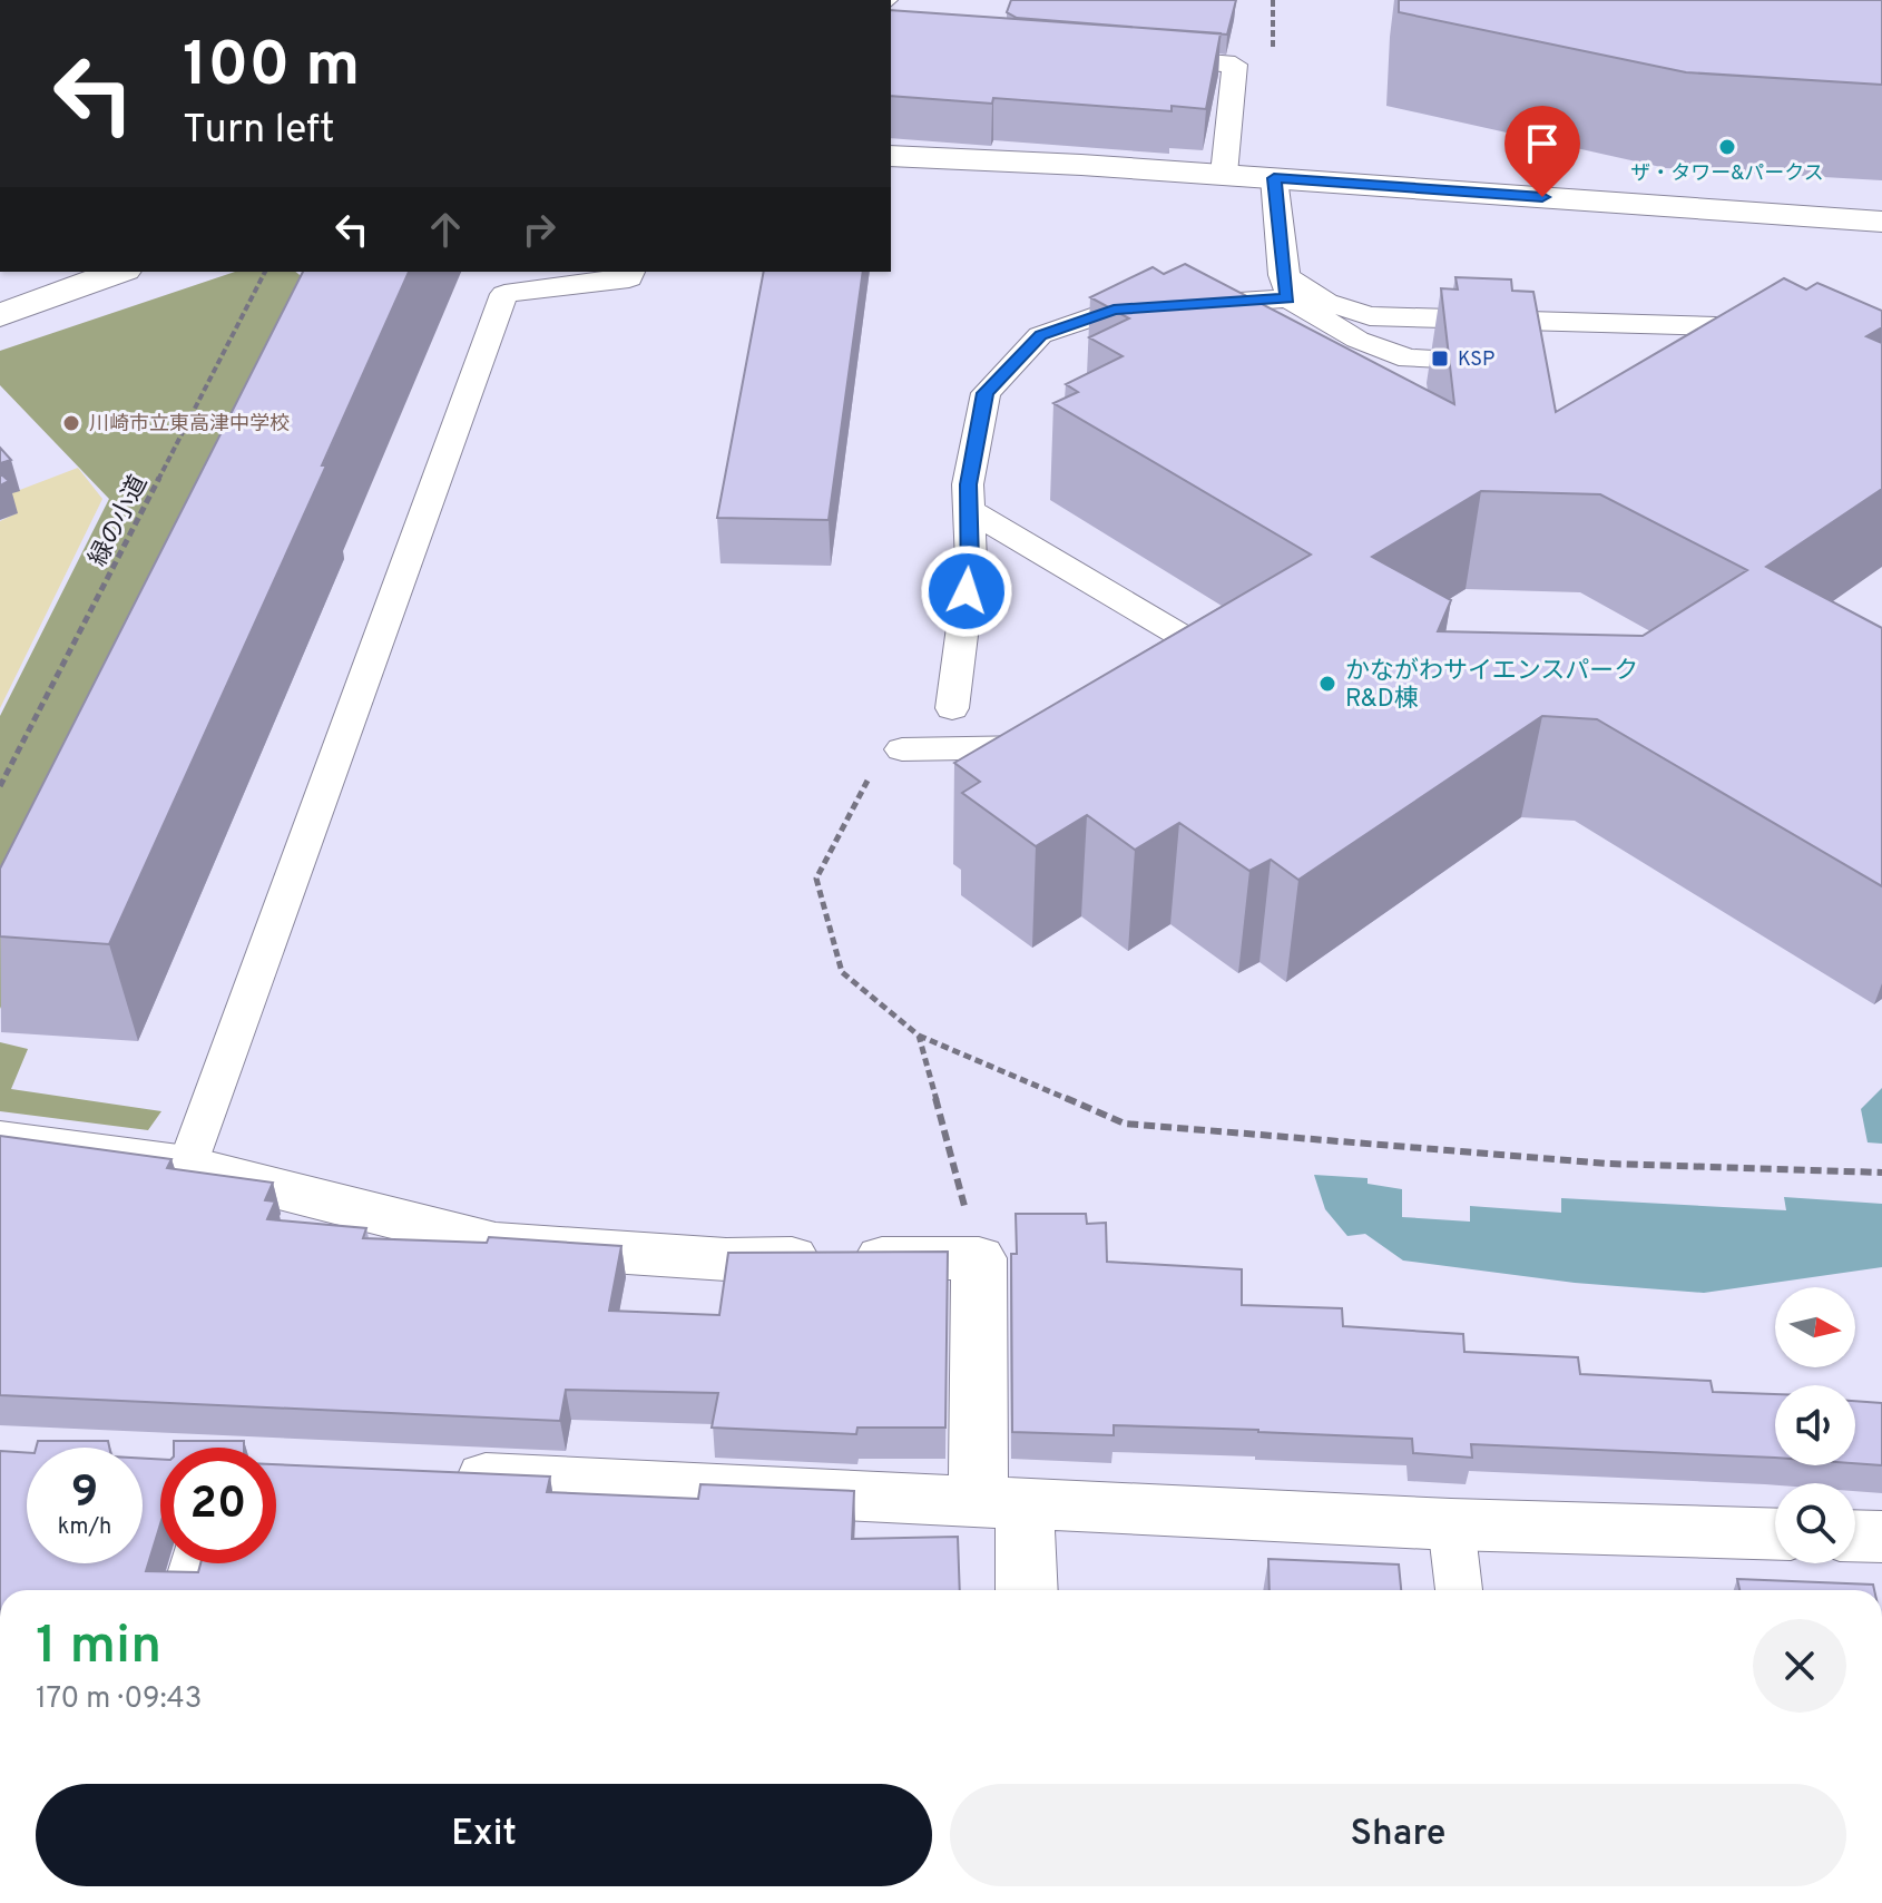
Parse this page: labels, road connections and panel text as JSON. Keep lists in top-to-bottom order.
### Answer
{
  "streets": {
    "path": ["緑の小道"]
  },
  "places": {
    "other": ["ザ・タワー&パークス", "川崎市立東高津中学校", "かながわサイエンスパーク R&D棟"],
    "transit": ["KSP"]
  },
  "north": "right",
  "page": {
    "turn": ["100 m", "Turn left"],
    "speed": "9 km/h",
    "limit": "20",
    "heading": ["1 min", "170 m · 09:43"],
    "buttons": ["Exit", "Share"]
  }
}
